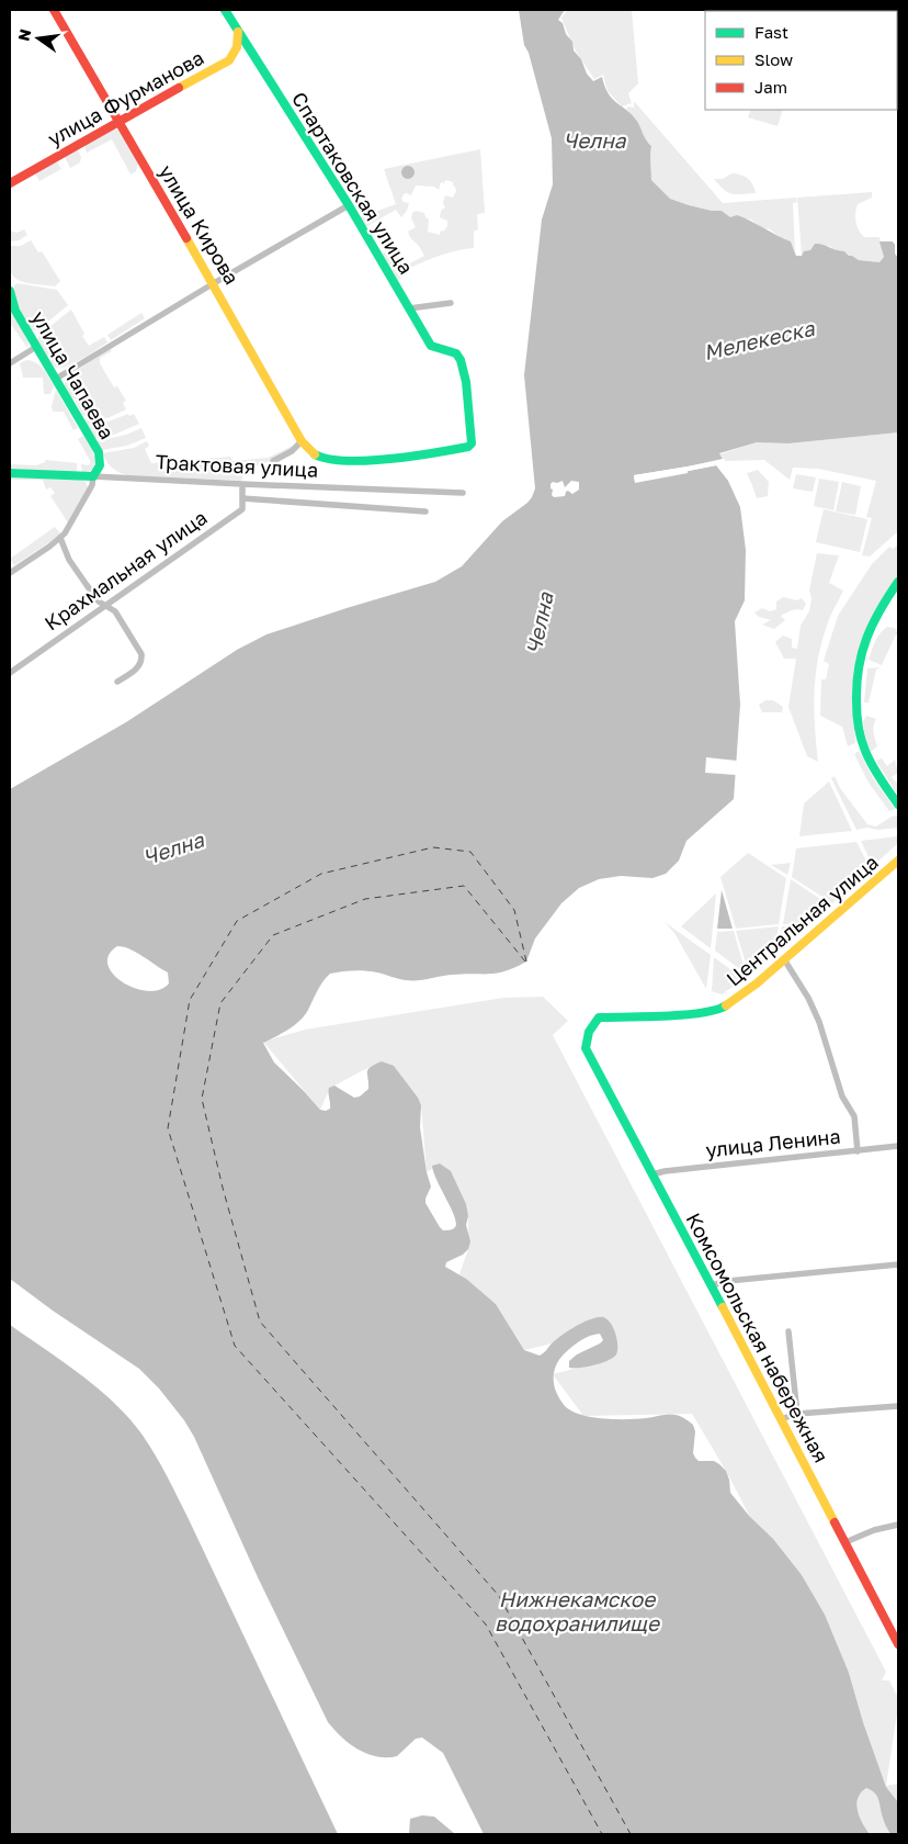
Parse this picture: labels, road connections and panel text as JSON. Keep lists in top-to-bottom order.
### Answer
{
  "streets": {
    "street": [
      "улица Фурманова",
      "Спартаковская улица",
      "улица Кирова",
      "улица Чапаева",
      "Трактовая улица",
      "Крахмальная улица",
      "Центральная улица",
      "улица Ленина",
      "Комсомольская набережная"
    ]
  },
  "crossings": [
    ["улица Фурманова", "Спартаковская улица"],
    ["улица Фурманова", "улица Кирова"],
    ["Спартаковская улица", "улица Кирова"],
    ["улица Чапаева", "Трактовая улица"],
    ["Центральная улица", "Комсомольская набережная"],
    ["улица Ленина", "Комсомольская набережная"]
  ],
  "water": ["Челна", "Мелекеска", "Нижнекамское водохранилище"],
  "legend": ["Fast", "Slow", "Jam"],
  "north": "left"
}
